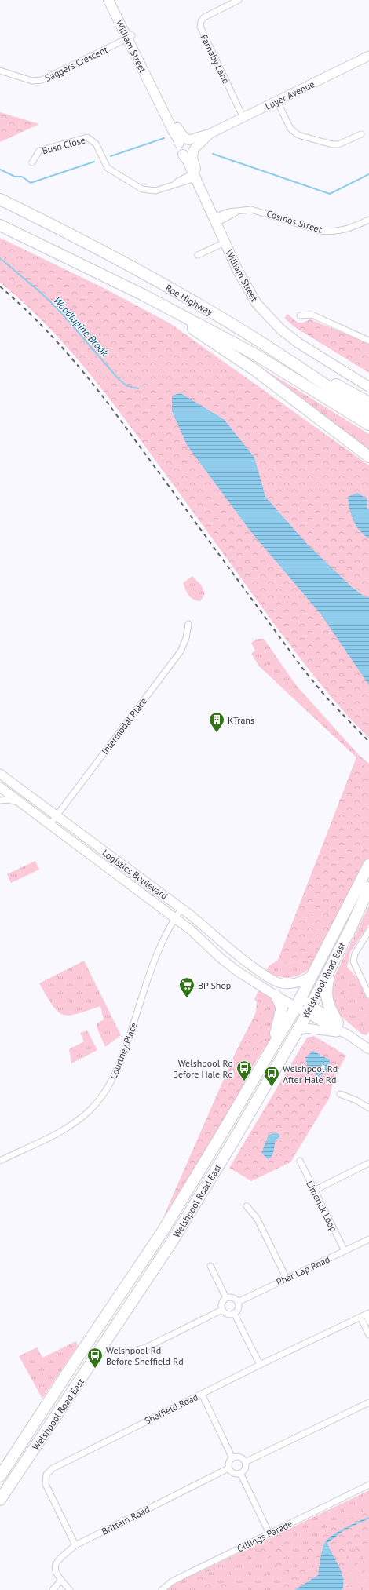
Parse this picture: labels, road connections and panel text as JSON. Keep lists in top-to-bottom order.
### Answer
{
  "streets": {
    "highway": ["Roe Highway", "Welshpool Road East"],
    "main road": ["William Street"],
    "street": [
      "Farnaby Lane",
      "Saggers Crescent",
      "Luyer Avenue",
      "Bush Close",
      "Cosmos Street",
      "Intermodal Place",
      "Logistics Boulevard",
      "Courtney Place",
      "Limerick Loop",
      "Phar Lap Road",
      "Sheffield Road",
      "Brittain Road",
      "Gillings Parade"
    ]
  },
  "crossings": [
    ["William Street", "Saggers Crescent"],
    ["William Street", "Luyer Avenue"],
    ["William Street", "Bush Close"],
    ["William Street", "Cosmos Street"],
    ["Farnaby Lane", "Luyer Avenue"],
    ["Intermodal Place", "Logistics Boulevard"],
    ["Logistics Boulevard", "Welshpool Road East"],
    ["Logistics Boulevard", "Courtney Place"],
    ["Limerick Loop", "Phar Lap Road"],
    ["Sheffield Road", "Brittain Road"]
  ],
  "water": ["Woodlupine Brook"],
  "places": {
    "building": ["KTrans"],
    "supermarket": ["BP Shop"],
    "bus stop": ["Welshpool Rd Before Hale Rd", "Welshpool Rd After Hale Rd", "Welshpool Rd Before Sheffield Rd"]
  }
}
